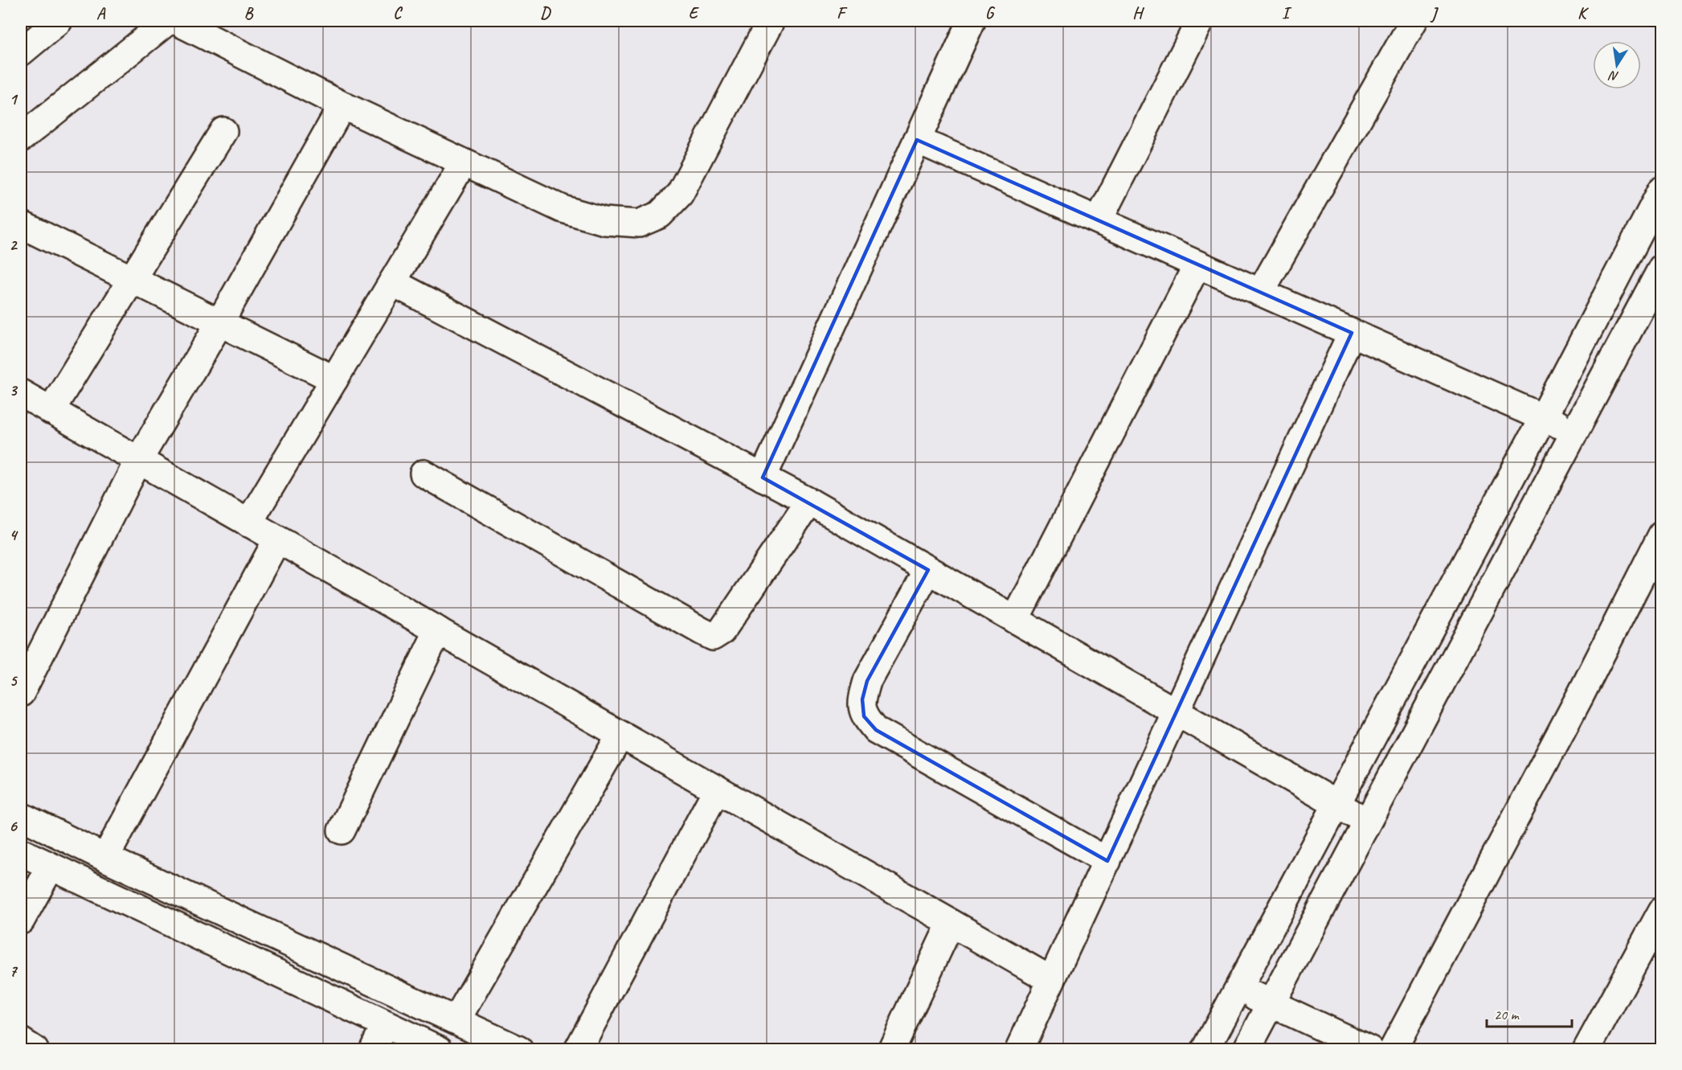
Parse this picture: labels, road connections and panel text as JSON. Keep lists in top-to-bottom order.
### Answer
{
  "scale_bar": "20 m",
  "north": "bottom",
  "grid": {
    "columns": [
      "A",
      "B",
      "C",
      "D",
      "E",
      "F",
      "G",
      "H",
      "I",
      "J",
      "K"
    ],
    "rows": [
      "1",
      "2",
      "3",
      "4",
      "5",
      "6",
      "7"
    ]
  }
}
